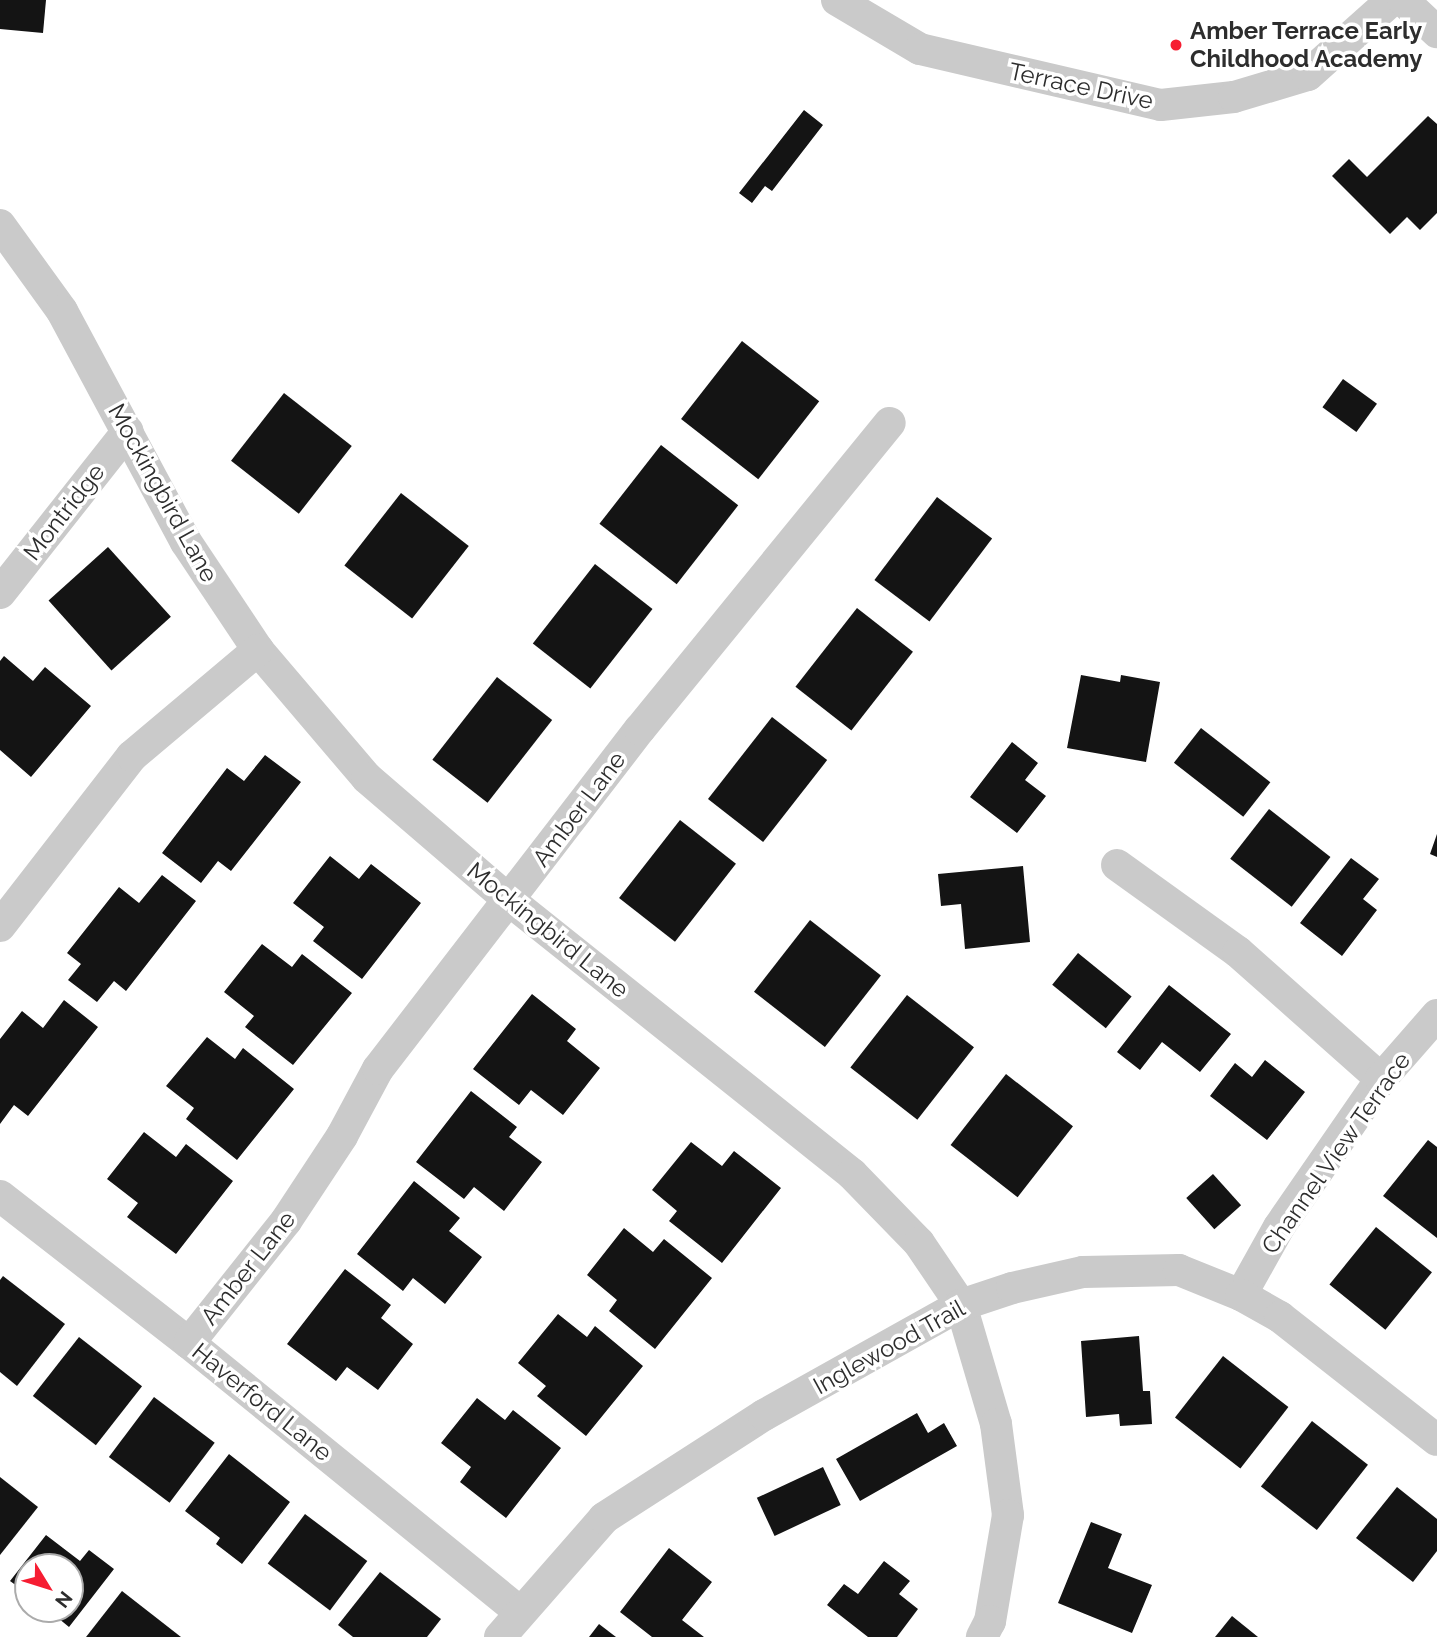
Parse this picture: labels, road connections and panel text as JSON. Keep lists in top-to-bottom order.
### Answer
{
  "streets": {
    "street": [
      "Terrace Drive",
      "Mockingbird Lane",
      "Montridge",
      "Amber Lane",
      "Channel View Terrace",
      "Inglewood Trail",
      "Haverford Lane"
    ]
  },
  "crossings": [
    ["Mockingbird Lane", "Montridge"],
    ["Mockingbird Lane", "Amber Lane"],
    ["Mockingbird Lane", "Inglewood Trail"],
    ["Amber Lane", "Haverford Lane"],
    ["Channel View Terrace", "Inglewood Trail"],
    ["Inglewood Trail", "Haverford Lane"]
  ],
  "places": ["Amber Terrace Early Childhood Academy"],
  "north": "bottom right"
}
